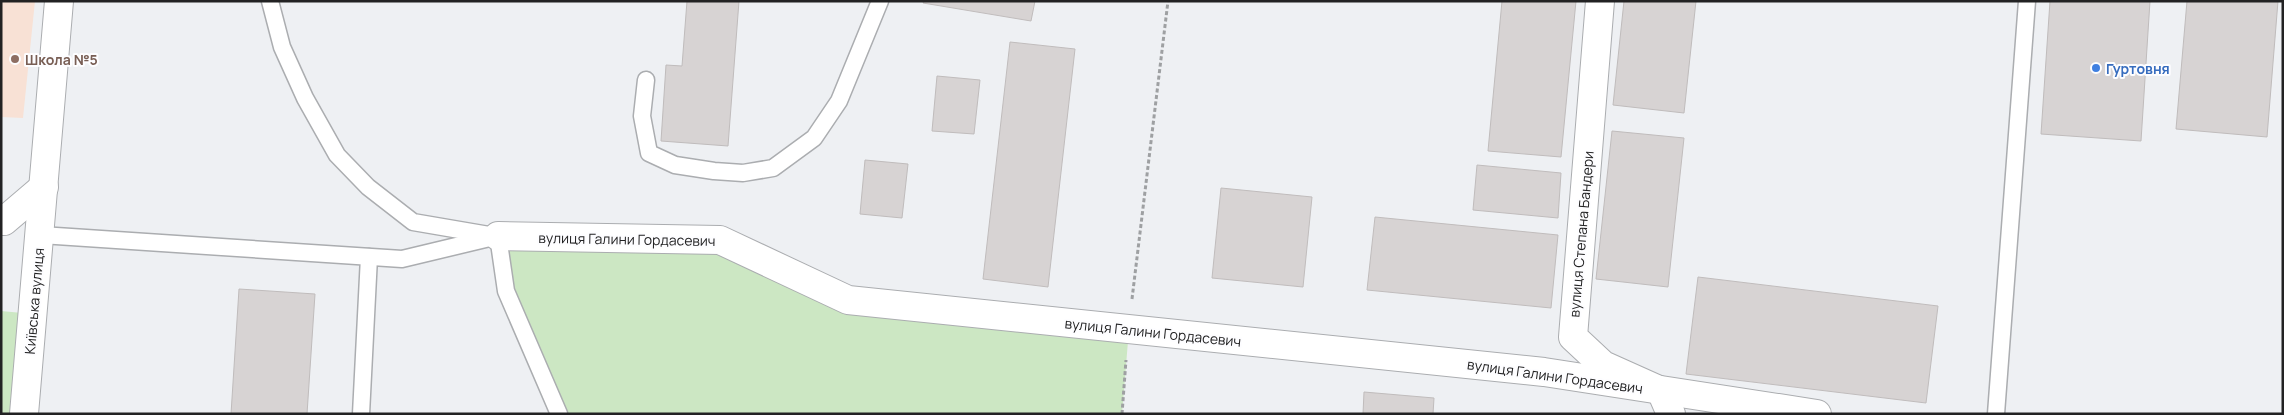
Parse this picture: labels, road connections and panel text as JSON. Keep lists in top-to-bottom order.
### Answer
{
  "streets": {
    "street": ["вулиця Степана Бандери", "вулиця Галини Гордасевич", "Київська вулиця"]
  },
  "crossings": [
    ["вулиця Степана Бандери", "вулиця Галини Гордасевич"]
  ],
  "places": ["Школа №5", "Гуртовня"]
}
